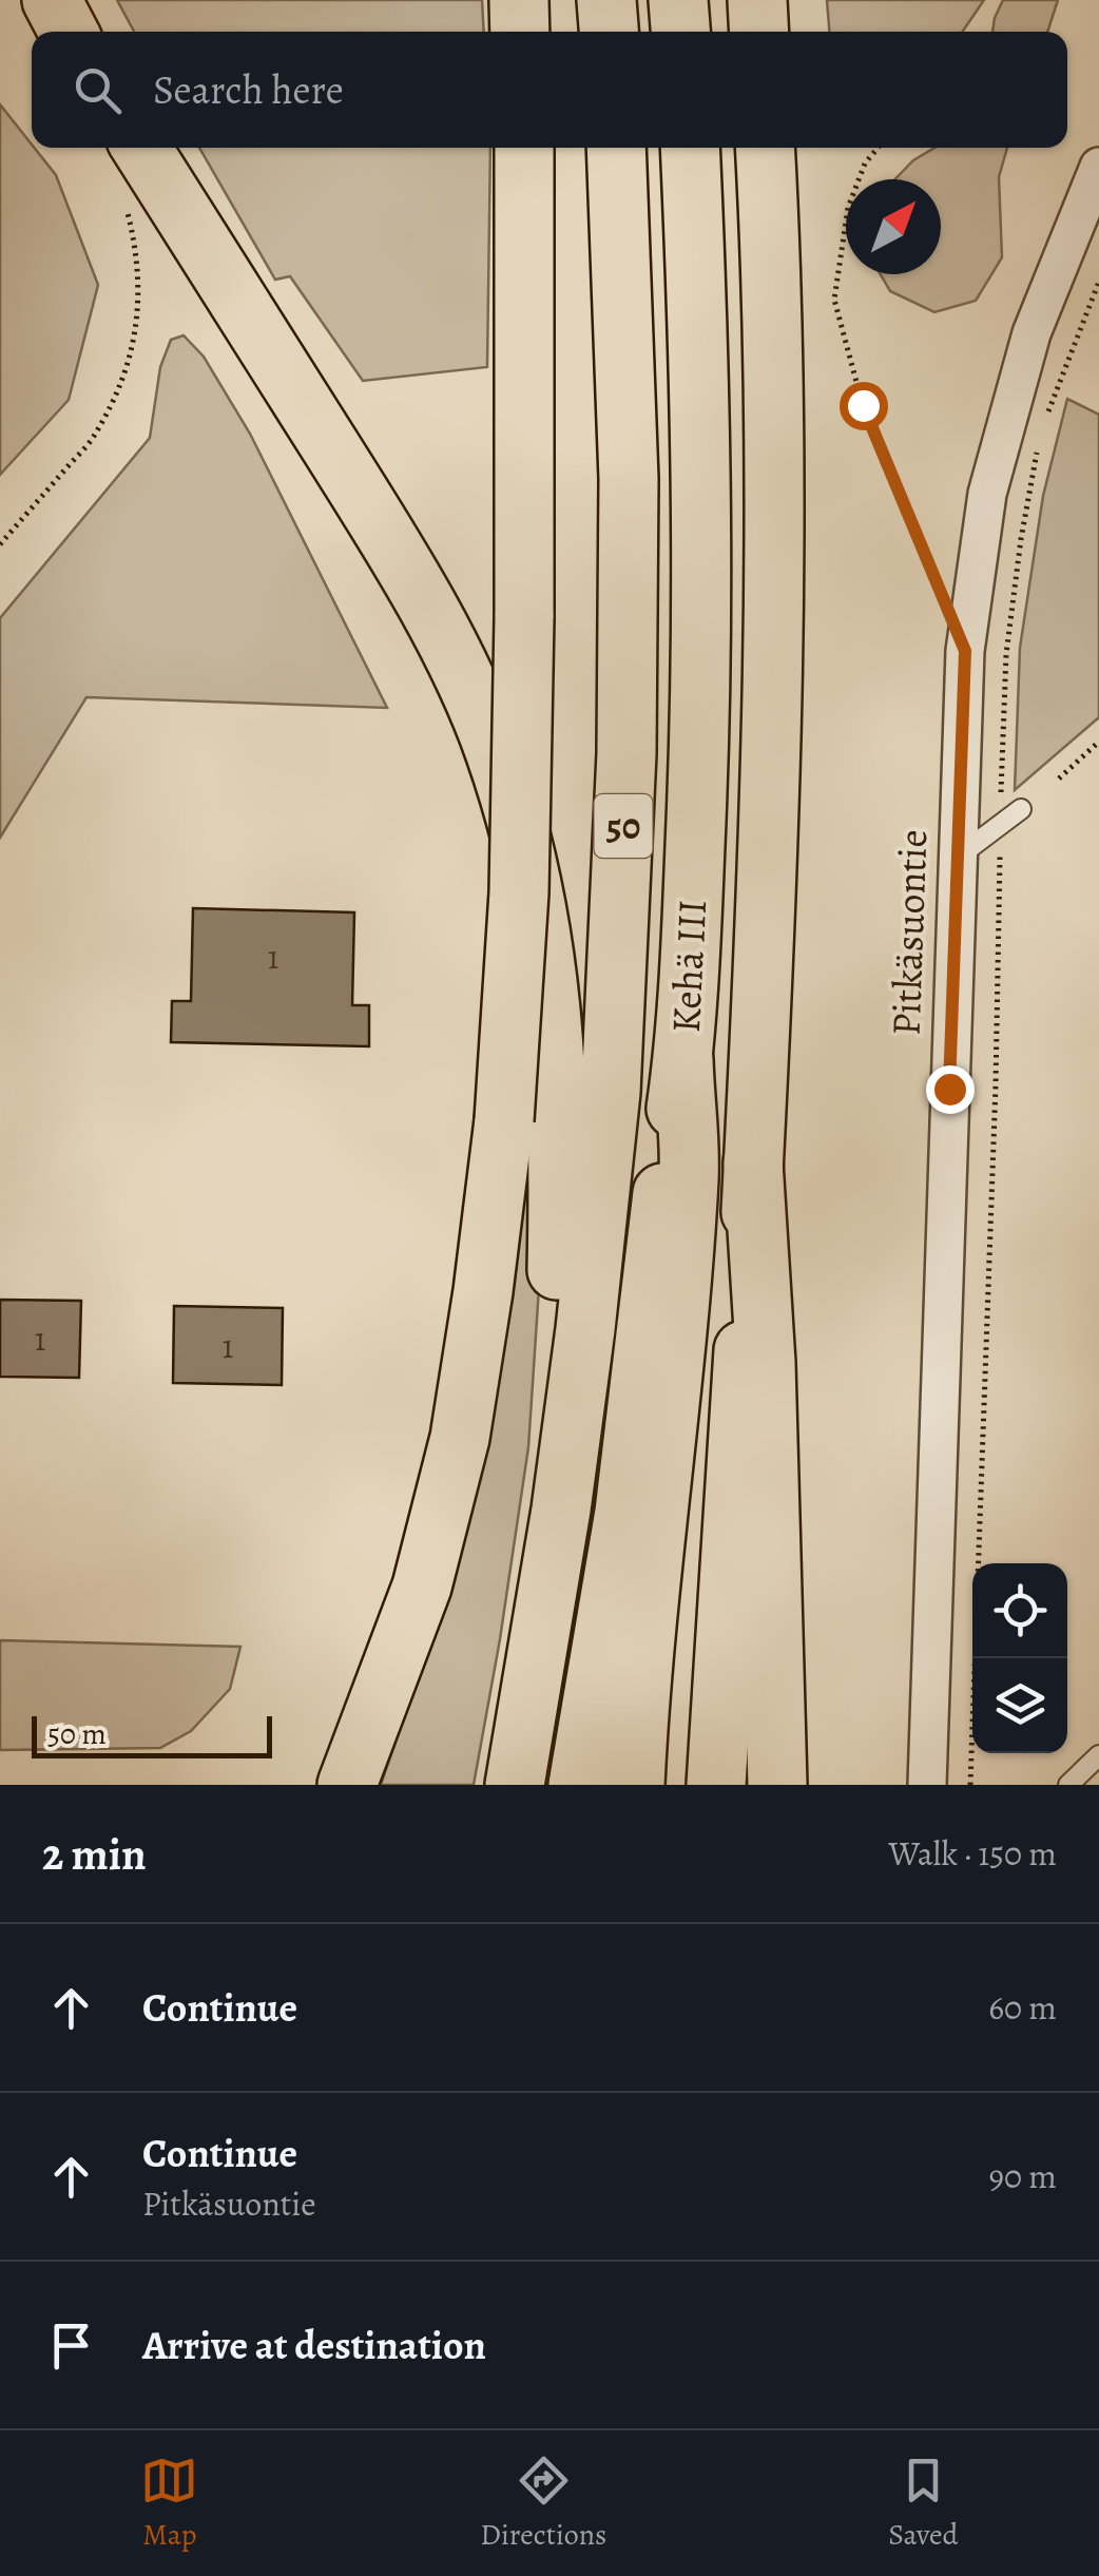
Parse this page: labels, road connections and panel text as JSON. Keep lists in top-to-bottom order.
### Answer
{
  "streets": {
    "highway": ["50", "Kehä III"],
    "street": ["Pitkäsuontie"]
  },
  "house_numbers": ["1", "1", "1"],
  "scale_bar": "50 m",
  "north": "top right",
  "page": {
    "search": "Search here",
    "scale": "50 m",
    "heading": ["2 min", "Walk · 150 m"],
    "list": [
      ["Continue", "60 m"],
      ["Continue", "Pitkäsuontie", "90 m"],
      "Arrive at destination"
    ],
    "nav": ["Map", "Directions", "Saved"]
  }
}
